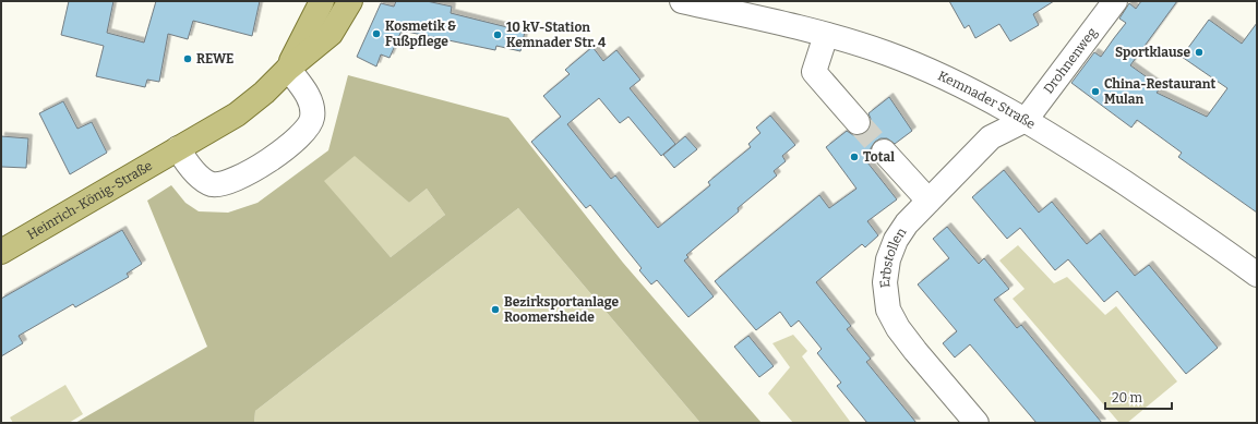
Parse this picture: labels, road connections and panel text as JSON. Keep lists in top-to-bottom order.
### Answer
{
  "streets": {
    "main road": ["Heinrich-König-Straße"],
    "street": ["Drohnenweg", "Kemnader Straße", "Erbstollen"]
  },
  "crossings": [
    ["Drohnenweg", "Kemnader Straße"],
    ["Drohnenweg", "Erbstollen"],
    ["Kemnader Straße", "Erbstollen"]
  ],
  "places": [
    "Kosmetik & Fußpflege",
    "10 kV-Station Kemnader Str. 4",
    "Sportklause",
    "REWE",
    "China-Restaurant Mulan",
    "Total",
    "Bezirksportanlage Roomersheide"
  ],
  "scale_bar": "20 m"
}
